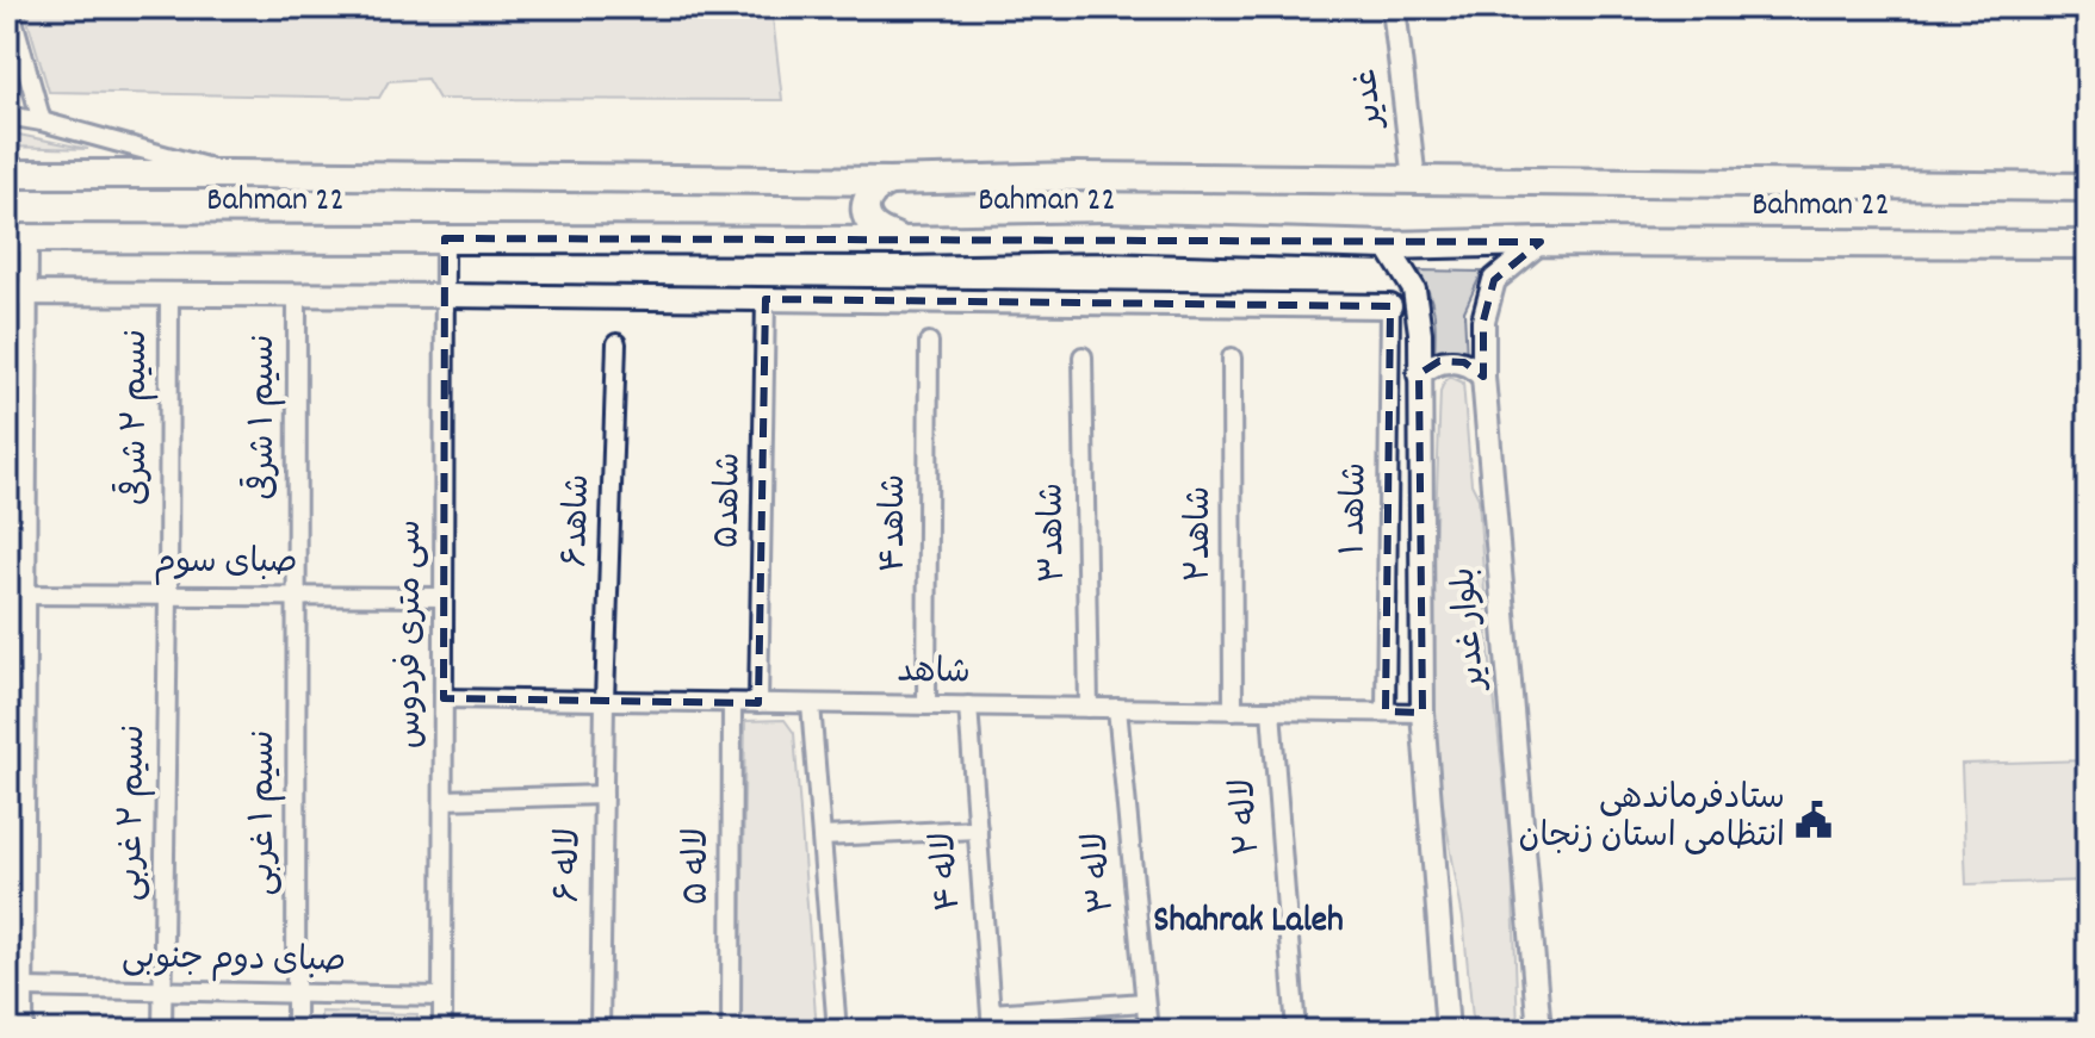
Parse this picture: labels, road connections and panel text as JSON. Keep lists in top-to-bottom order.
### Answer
{
  "streets": {
    "highway": ["Bahman 22"],
    "main road": ["غدیر", "بلوار غدیر"],
    "street": [
      "نسیم ۲ شرقی",
      "نسیم ۱ شرقی",
      "شاهد۵",
      "شاهد ۱",
      "شاهد۶",
      "شاهد۴",
      "شاهد۳",
      "شاهد۲",
      "صبای سوم",
      "سی متری فردوس",
      "شاهد",
      "نسیم ۲ غربی",
      "نسیم ۱ غربی",
      "لاله ۲",
      "لاله ۶",
      "لاله ۵",
      "لاله ۴",
      "لاله ۳",
      "صبای دوم جنوبی"
    ]
  },
  "crossings": [
    ["غدیر", "Bahman 22"],
    ["Bahman 22", "بلوار غدیر"],
    ["Bahman 22", "سی متری فردوس"],
    ["نسیم ۲ شرقی", "صبای سوم"],
    ["نسیم ۲ شرقی", "نسیم ۲ غربی"],
    ["نسیم ۱ شرقی", "صبای سوم"],
    ["نسیم ۱ شرقی", "نسیم ۱ غربی"],
    ["شاهد۵", "شاهد"],
    ["شاهد ۱", "شاهد"],
    ["شاهد۶", "شاهد"],
    ["شاهد۶", "لاله ۶"],
    ["شاهد۴", "شاهد"],
    ["شاهد۳", "شاهد"],
    ["شاهد۲", "شاهد"],
    ["صبای سوم", "سی متری فردوس"],
    ["صبای سوم", "نسیم ۲ غربی"],
    ["صبای سوم", "نسیم ۱ غربی"],
    ["بلوار غدیر", "شاهد"],
    ["سی متری فردوس", "شاهد"],
    ["سی متری فردوس", "صبای دوم جنوبی"],
    ["شاهد", "لاله ۲"],
    ["شاهد", "لاله ۶"],
    ["شاهد", "لاله ۵"],
    ["شاهد", "لاله ۴"],
    ["شاهد", "لاله ۳"],
    ["نسیم ۲ غربی", "صبای دوم جنوبی"],
    ["نسیم ۱ غربی", "صبای دوم جنوبی"]
  ],
  "districts": ["Shahrak Laleh"],
  "places": {
    "public building": ["ستادفرماندهی انتظامی استان زنجان"]
  }
}
